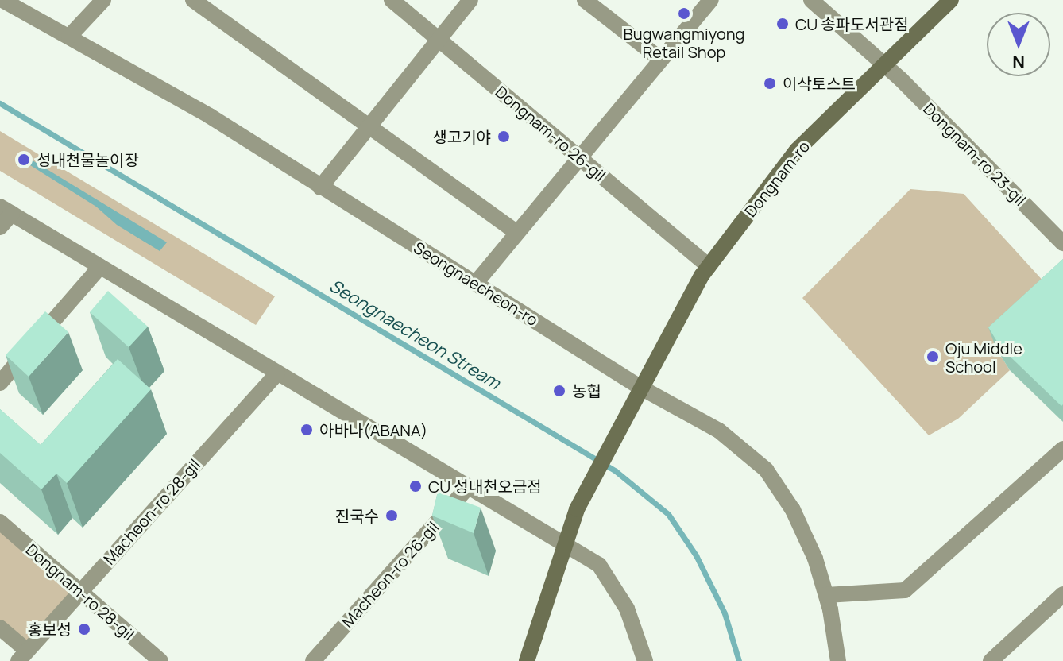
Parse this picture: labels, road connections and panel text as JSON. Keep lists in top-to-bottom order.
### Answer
{
  "streets": {
    "main road": ["Dongnam-ro"],
    "street": [
      "Dongnam-ro 26-gil",
      "Dongnam-ro 23-gil",
      "Seongnaecheon-ro",
      "Macheon-ro 28-gil",
      "Macheon-ro 26-gil",
      "Dongnam-ro 28-gil"
    ]
  },
  "crossings": [
    ["Dongnam-ro 26-gil", "Dongnam-ro"],
    ["Dongnam-ro 23-gil", "Dongnam-ro"],
    ["Dongnam-ro", "Seongnaecheon-ro"],
    ["Macheon-ro 28-gil", "Dongnam-ro 28-gil"]
  ],
  "water": ["Seongnaecheon Stream"],
  "places": [
    "Bugwangmiyong Retail Shop",
    "CU 송파도서관점",
    "이삭토스트",
    "생고기야",
    "성내천물놀이장",
    "Oju Middle School",
    "농협",
    "아바나(ABANA)",
    "CU 성내천오금점",
    "진국수",
    "홍보성"
  ],
  "north": "bottom"
}
